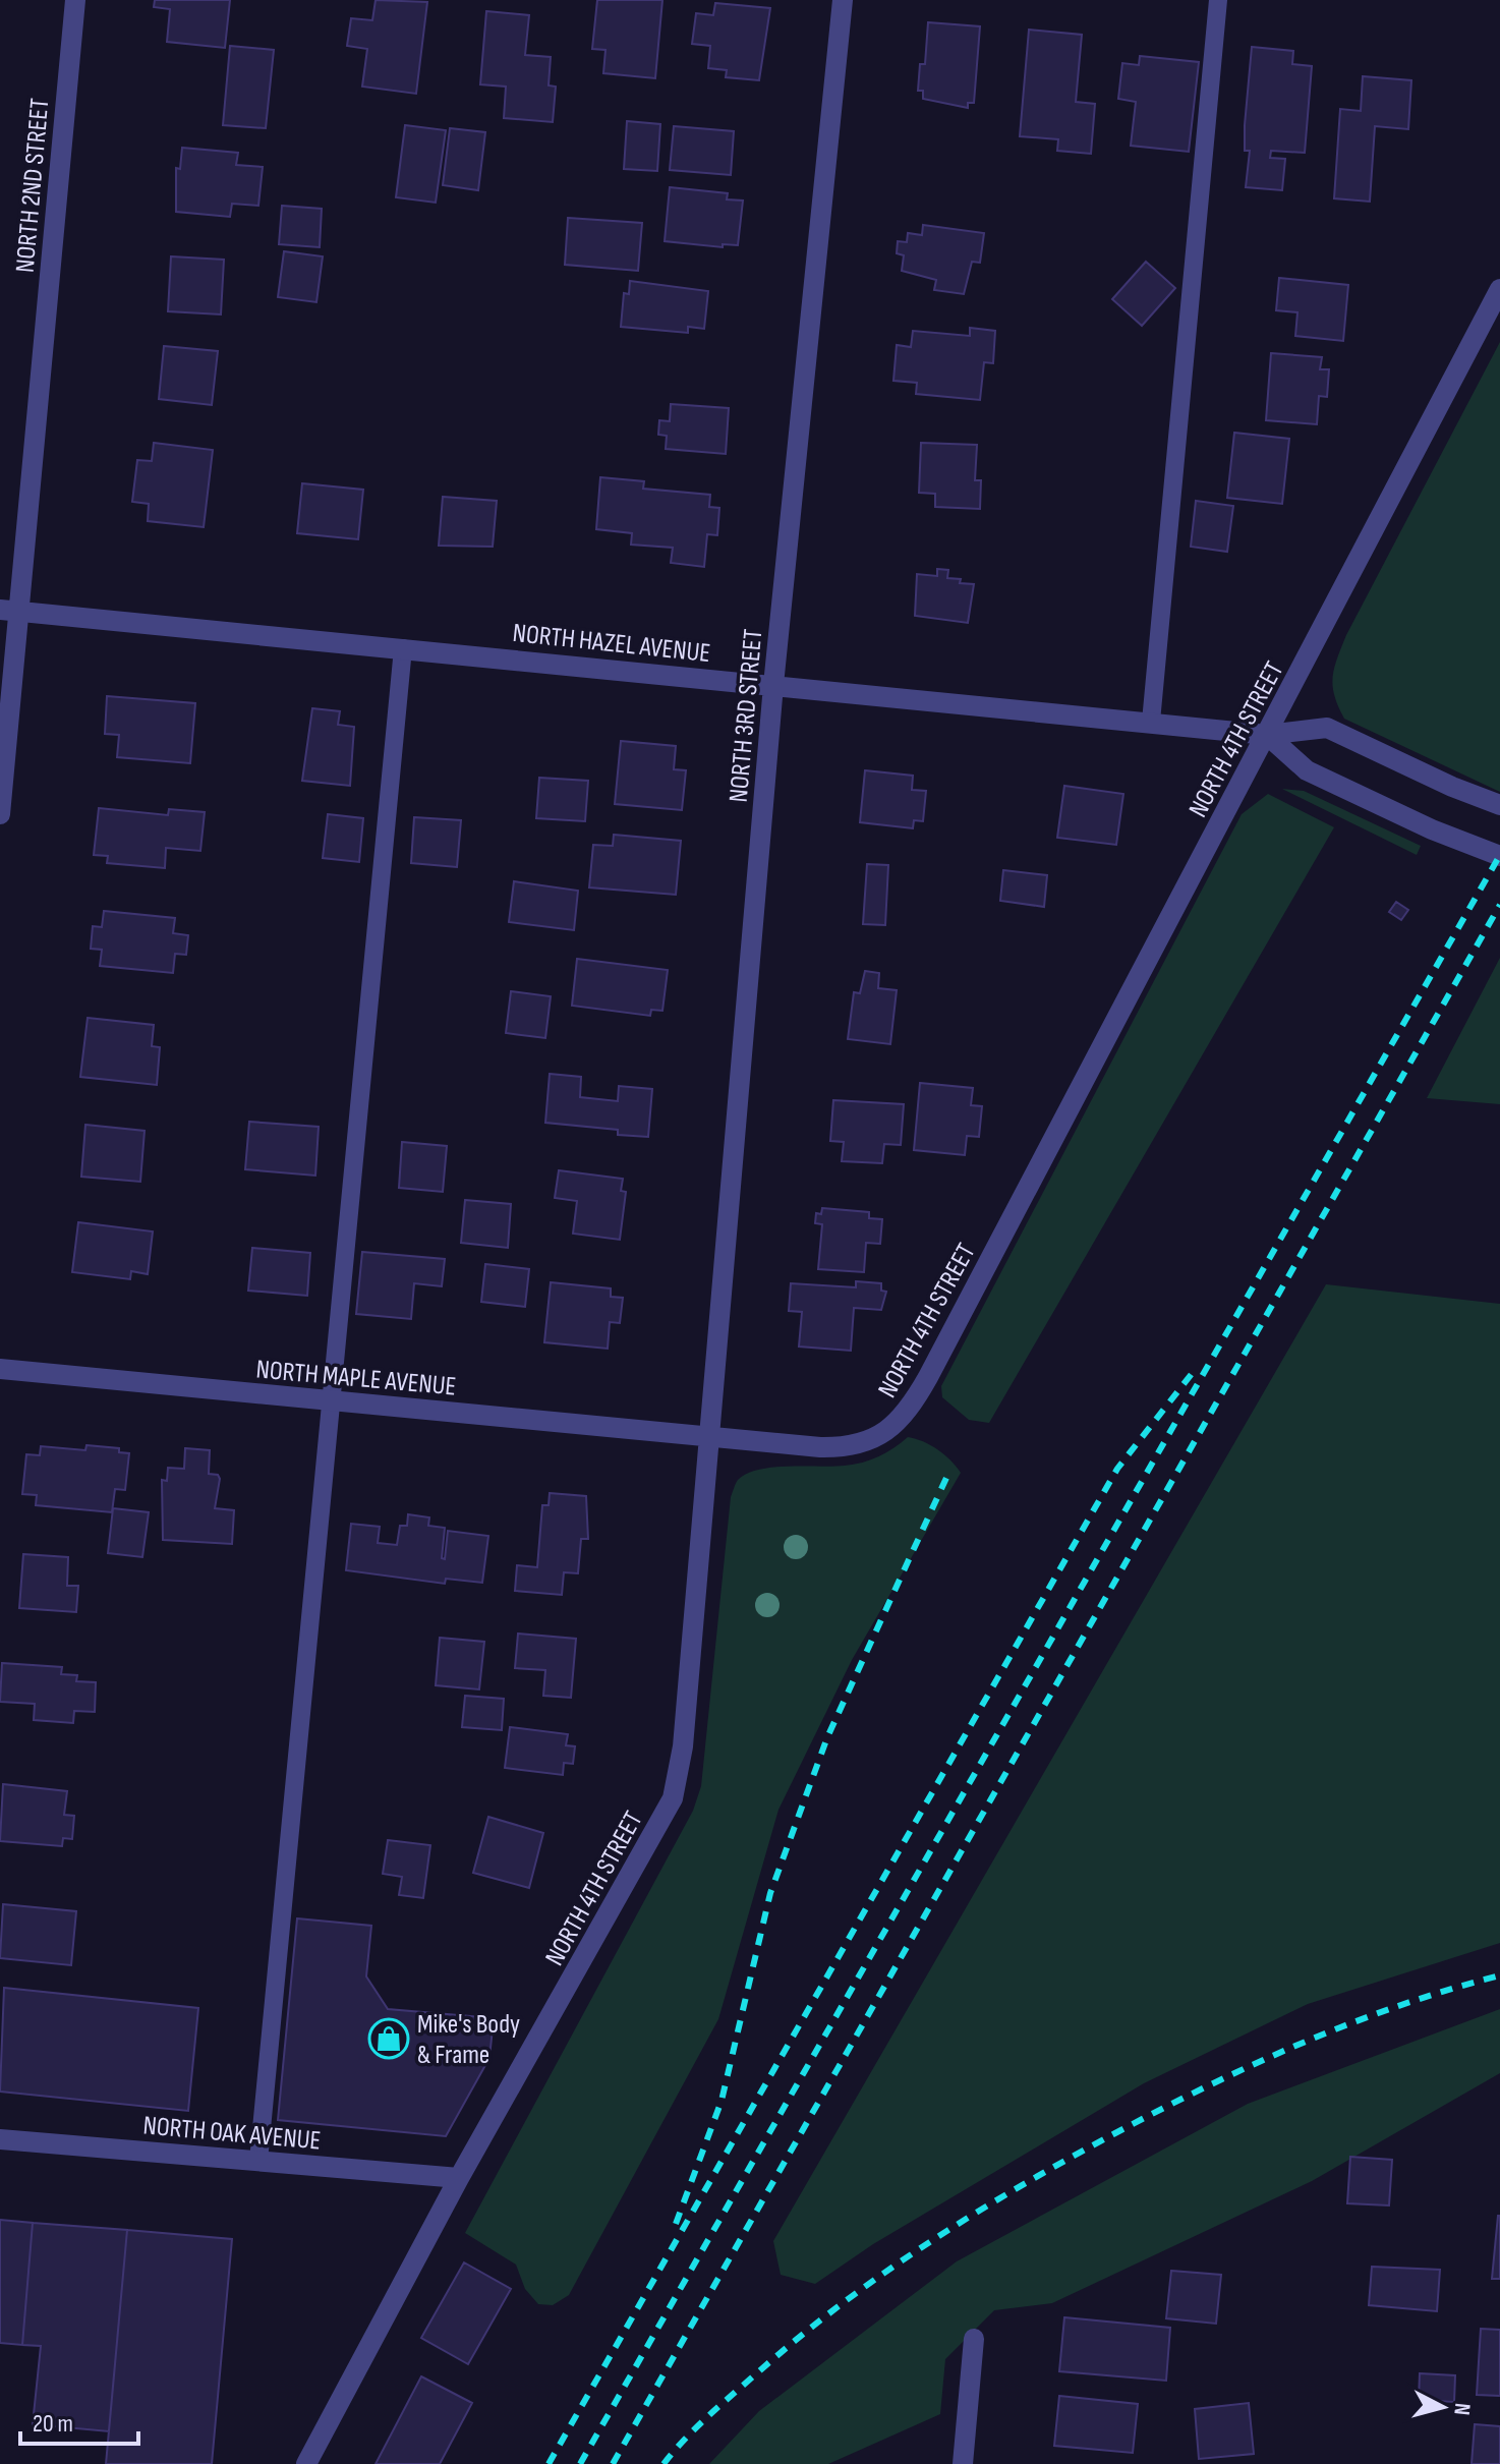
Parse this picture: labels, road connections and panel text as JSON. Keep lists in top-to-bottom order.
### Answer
{
  "streets": {
    "street": [
      "NORTH 2ND STREET",
      "NORTH HAZEL AVENUE",
      "NORTH 3RD STREET",
      "NORTH 4TH STREET",
      "NORTH MAPLE AVENUE",
      "NORTH OAK AVENUE"
    ]
  },
  "crossings": [
    ["NORTH 2ND STREET", "NORTH HAZEL AVENUE"],
    ["NORTH HAZEL AVENUE", "NORTH 3RD STREET"],
    ["NORTH HAZEL AVENUE", "NORTH 4TH STREET"],
    ["NORTH 3RD STREET", "NORTH 4TH STREET"],
    ["NORTH 3RD STREET", "NORTH MAPLE AVENUE"],
    ["NORTH 4TH STREET", "NORTH MAPLE AVENUE"],
    ["NORTH 4TH STREET", "NORTH OAK AVENUE"]
  ],
  "places": {
    "shop": ["Mike's Body & Frame"]
  },
  "scale_bar": "20 m",
  "north": "right"
}
